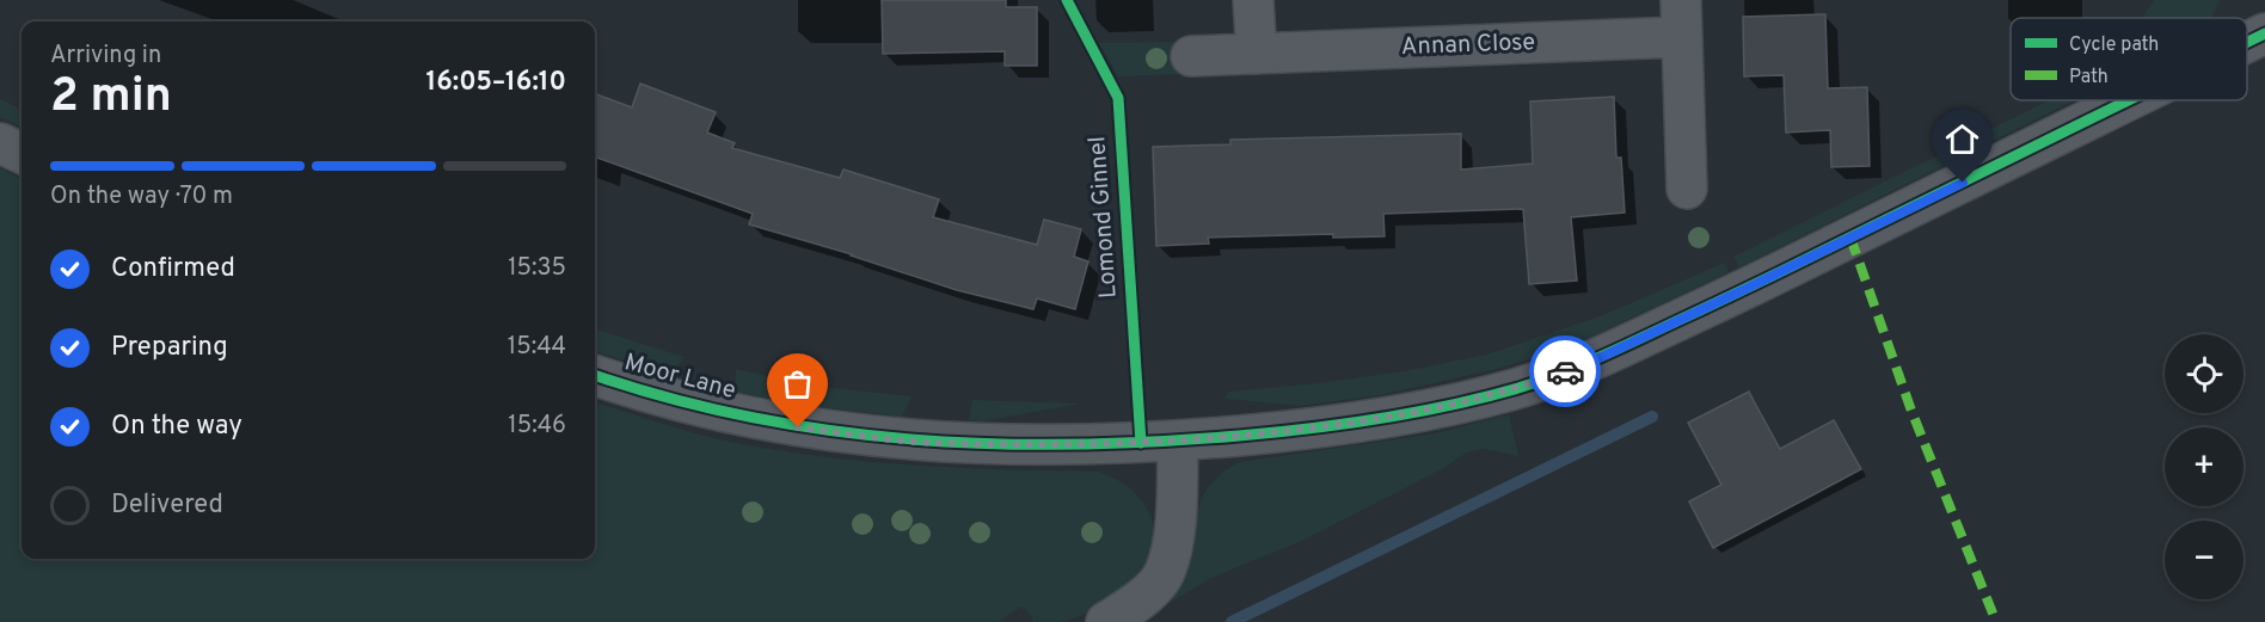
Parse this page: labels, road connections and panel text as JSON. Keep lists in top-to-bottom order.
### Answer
{
  "streets": {
    "street": ["Annan Close", "Moor Lane"],
    "cycle path": ["Lomond Ginnel"]
  },
  "legend": ["Cycle path", "Path"],
  "page": {
    "heading": ["2 min", "Arriving in", "16:05–16:10"],
    "bar": "On the way · 70 m",
    "list": [
      ["Confirmed", "15:35"],
      ["Preparing", "15:44"],
      ["On the way", "15:46"],
      "Delivered"
    ],
    "map_buttons": ["+", "−"]
  }
}
